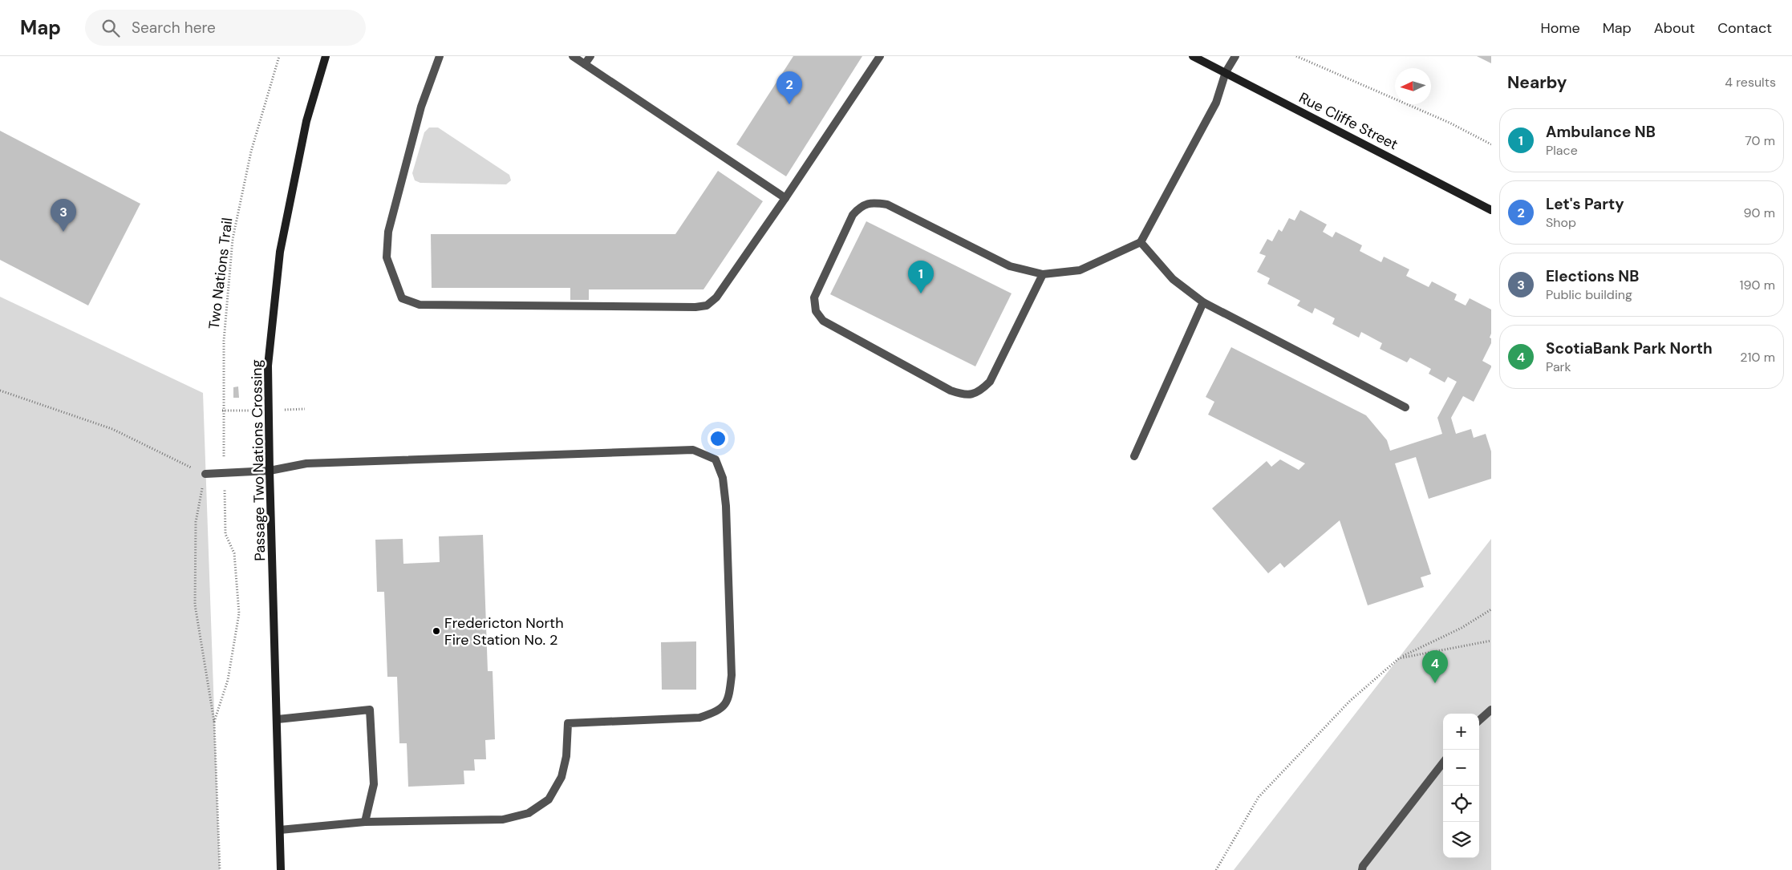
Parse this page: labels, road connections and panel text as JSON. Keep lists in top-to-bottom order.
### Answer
{
  "streets": {
    "main road": ["Rue Cliffe Street", "Passage Two Nations Crossing"],
    "path": ["Two Nations Trail"]
  },
  "places": ["Fredericton North Fire Station No. 2"],
  "north": "left",
  "page": {
    "header": "Map",
    "search": "Search here",
    "nav": [
      "Home",
      "Map",
      "About",
      "Contact"
    ],
    "heading": ["Nearby", "4 results"],
    "pins": [
      "2",
      "3",
      "1",
      "4"
    ],
    "list": [
      {
        "mark": "1",
        "name": "Ambulance NB",
        "note": "Place",
        "value": "70 m"
      },
      {
        "mark": "2",
        "name": "Let's Party",
        "note": "Shop",
        "value": "90 m"
      },
      {
        "mark": "3",
        "name": "Elections NB",
        "note": "Public building",
        "value": "190 m"
      },
      {
        "mark": "4",
        "name": "ScotiaBank Park North",
        "note": "Park",
        "value": "210 m"
      }
    ],
    "map_buttons": ["+", "−"]
  }
}
